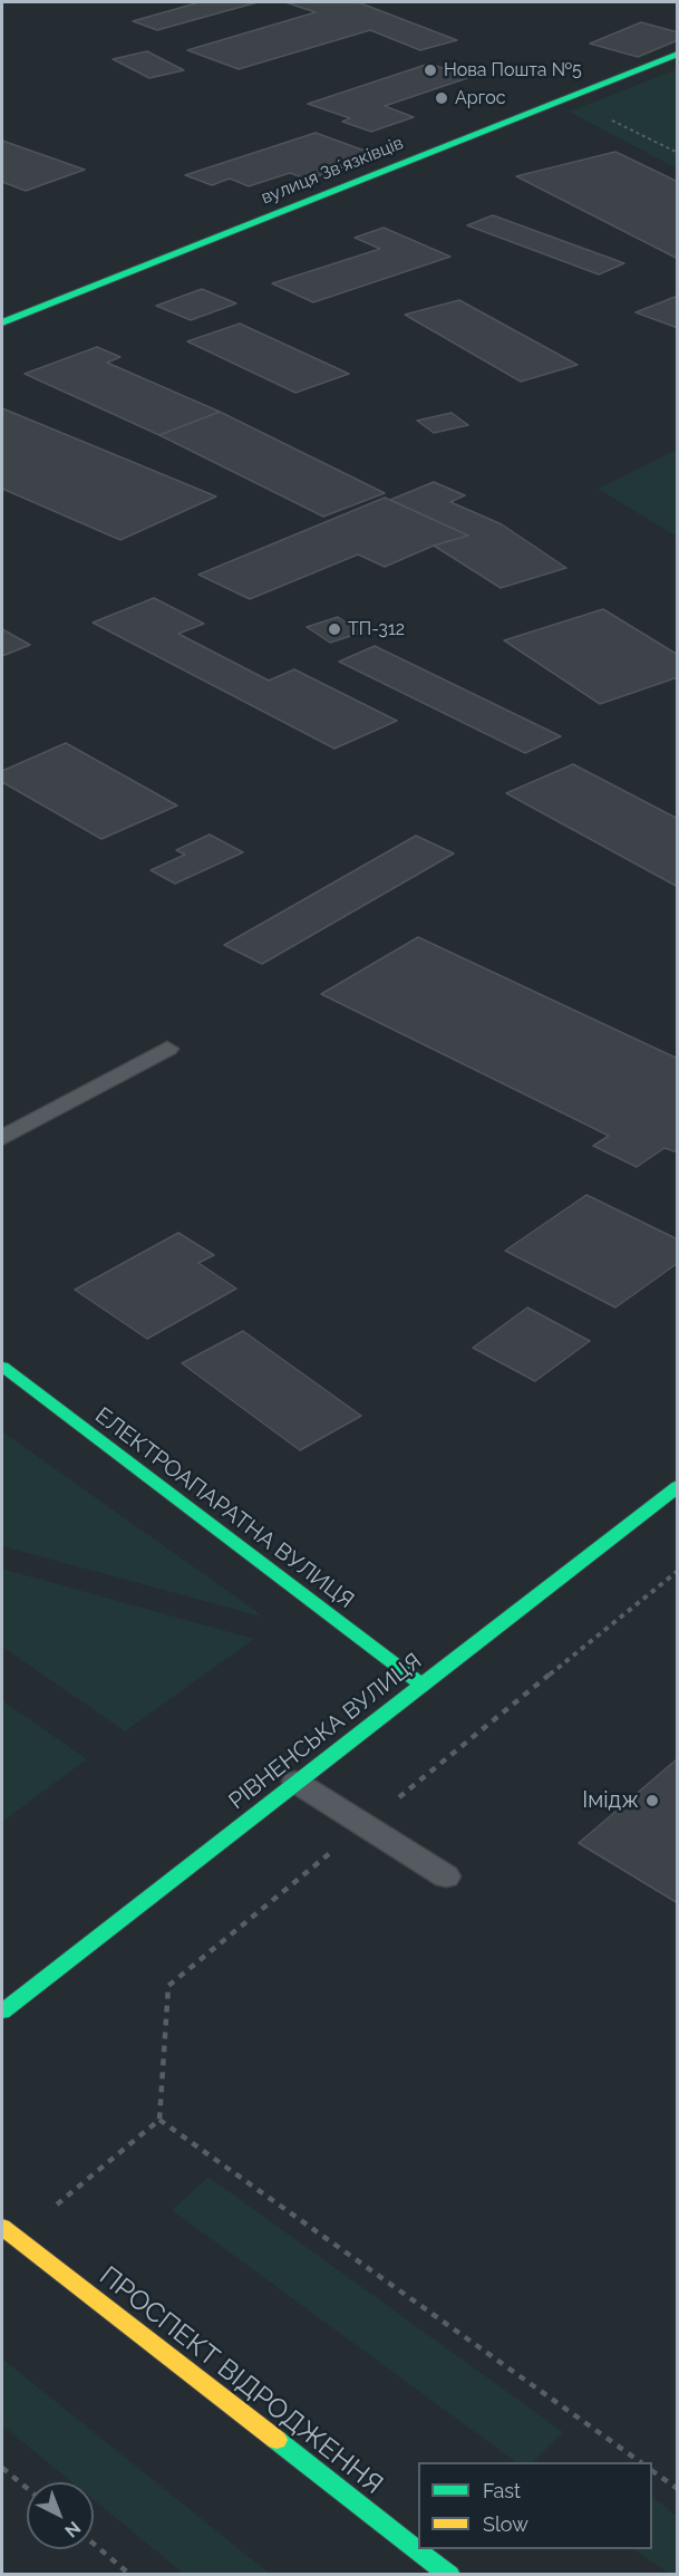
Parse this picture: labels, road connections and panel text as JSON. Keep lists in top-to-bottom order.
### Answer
{
  "streets": {
    "street": [
      "вулиця Звʼязківців",
      "ЕЛЕКТРОАПАРАТНА ВУЛИЦЯ",
      "РІВНЕНСЬКА ВУЛИЦЯ",
      "ПРОСПЕКТ ВІДРОДЖЕННЯ"
    ]
  },
  "crossings": [
    ["ЕЛЕКТРОАПАРАТНА ВУЛИЦЯ", "РІВНЕНСЬКА ВУЛИЦЯ"]
  ],
  "places": [
    "Нова Пошта №5",
    "Аргос",
    "ТП-312",
    "Імідж"
  ],
  "legend": ["Fast", "Slow"],
  "north": "bottom right"
}
